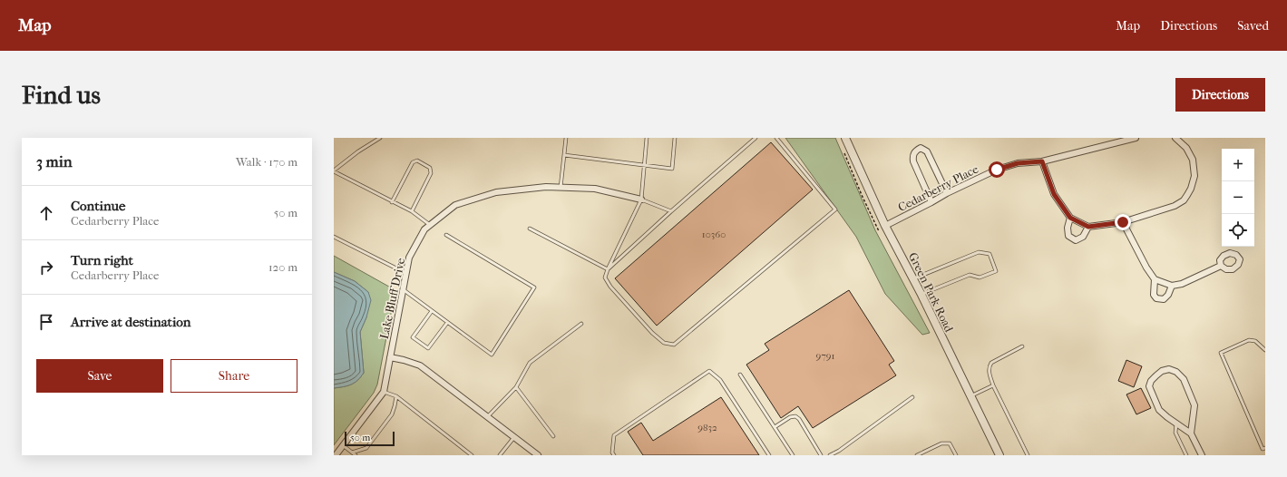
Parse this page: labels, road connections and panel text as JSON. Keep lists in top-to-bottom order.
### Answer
{
  "streets": {
    "street": ["Cedarberry Place", "Green Park Road", "Lake Bluff Drive"]
  },
  "crossings": [
    ["Cedarberry Place", "Green Park Road"]
  ],
  "house_numbers": ["10360", "9791", "9832"],
  "scale_bar": "50 m",
  "page": {
    "header": "Map",
    "nav": ["Map", "Directions", "Saved"],
    "buttons": [
      "Directions",
      ["Save", "Share"]
    ],
    "title": "Find us",
    "heading": ["3 min", "Walk · 170 m"],
    "map_buttons": ["+", "−"],
    "list": [
      ["Continue", "Cedarberry Place", "50 m"],
      ["Turn right", "Cedarberry Place", "120 m"],
      "Arrive at destination"
    ],
    "scale": "50 m"
  }
}
